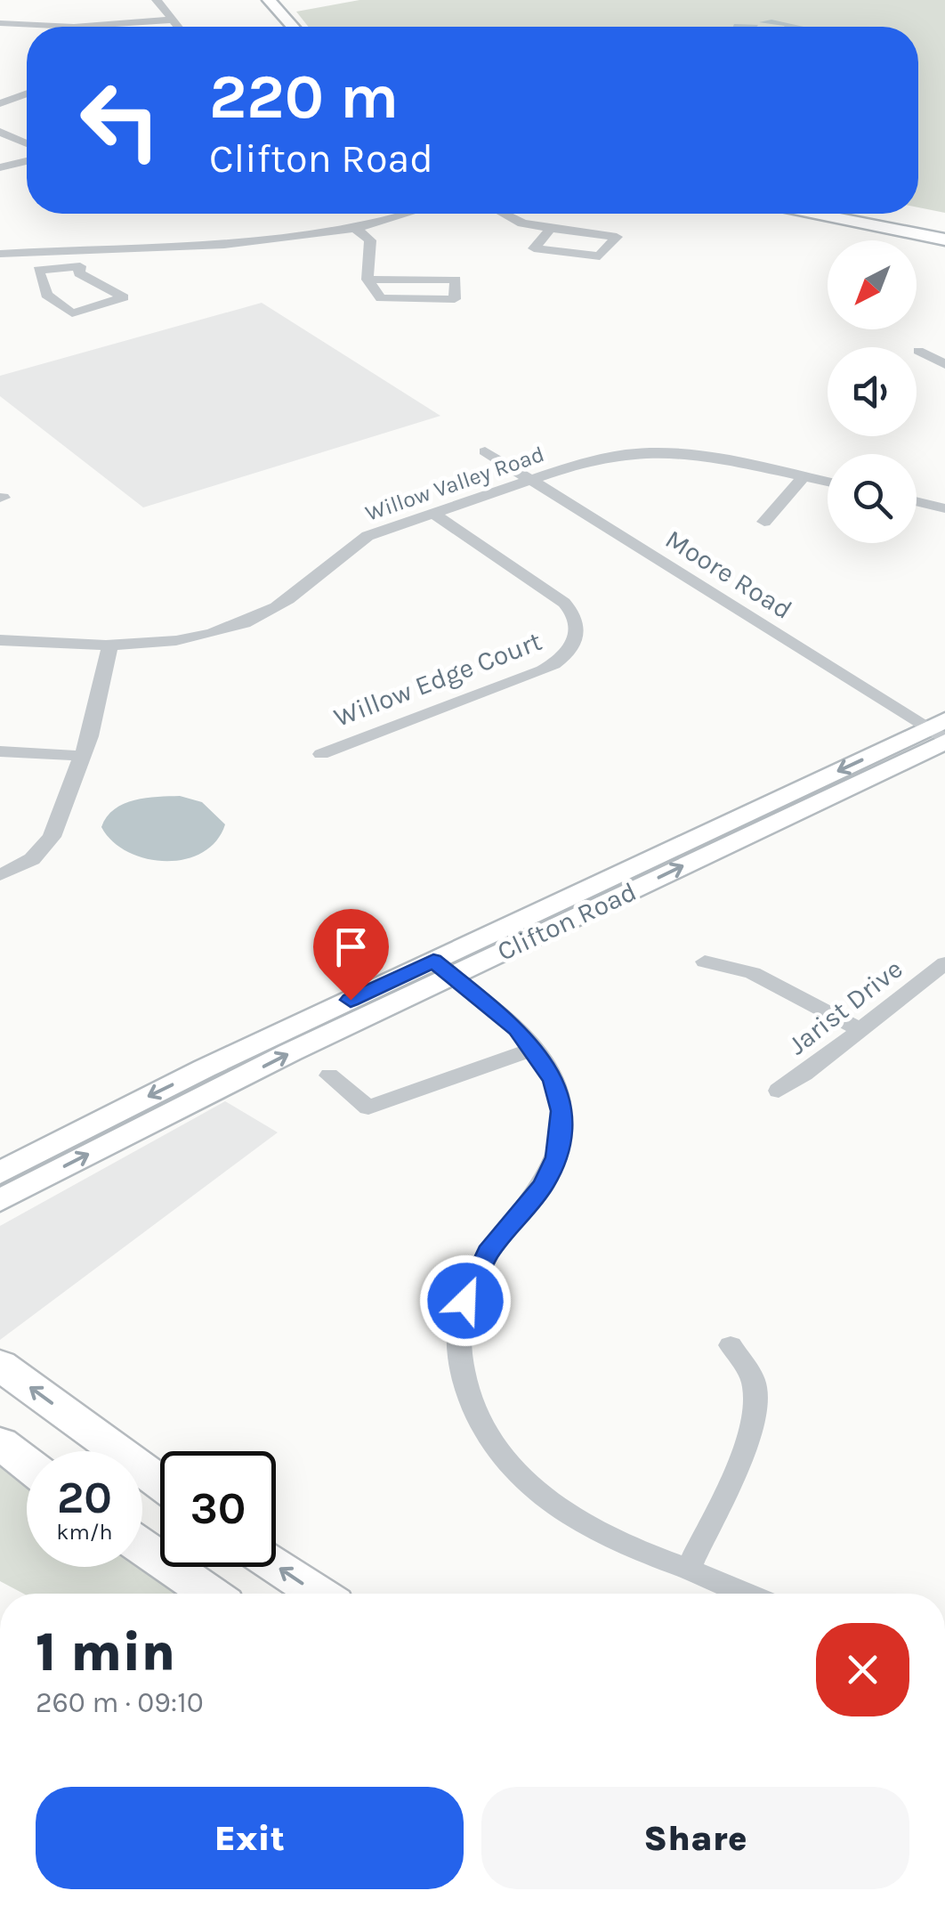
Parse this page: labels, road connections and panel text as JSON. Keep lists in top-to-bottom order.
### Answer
{
  "streets": {
    "main road": ["Clifton Road"],
    "street": [
      "Willow Valley Road",
      "Moore Road",
      "Willow Edge Court",
      "Jarist Drive"
    ]
  },
  "crossings": [
    ["Willow Valley Road", "Moore Road"],
    ["Willow Valley Road", "Willow Edge Court"],
    ["Moore Road", "Clifton Road"]
  ],
  "north": "bottom left",
  "page": {
    "turn": ["220 m", "Clifton Road"],
    "speed": "20 km/h",
    "limit": "30",
    "heading": ["1 min", "260 m · 09:10"],
    "buttons": ["Exit", "Share"]
  }
}
